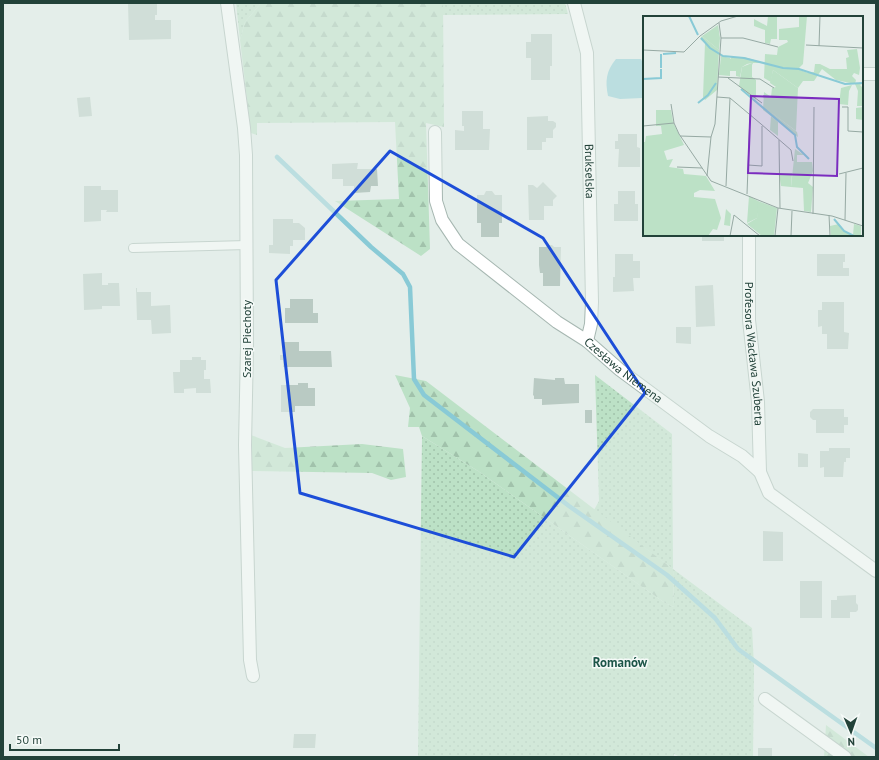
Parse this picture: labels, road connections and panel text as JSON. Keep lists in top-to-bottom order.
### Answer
{
  "streets": {
    "street": [
      "Brukselska",
      "Szarej Piechoty",
      "Profesora Wacława Szuberta",
      "Czesława Niemena"
    ]
  },
  "crossings": [
    ["Brukselska", "Czesława Niemena"],
    ["Profesora Wacława Szuberta", "Czesława Niemena"]
  ],
  "districts": ["Romanów"],
  "scale_bar": "50 m",
  "north": "bottom"
}
